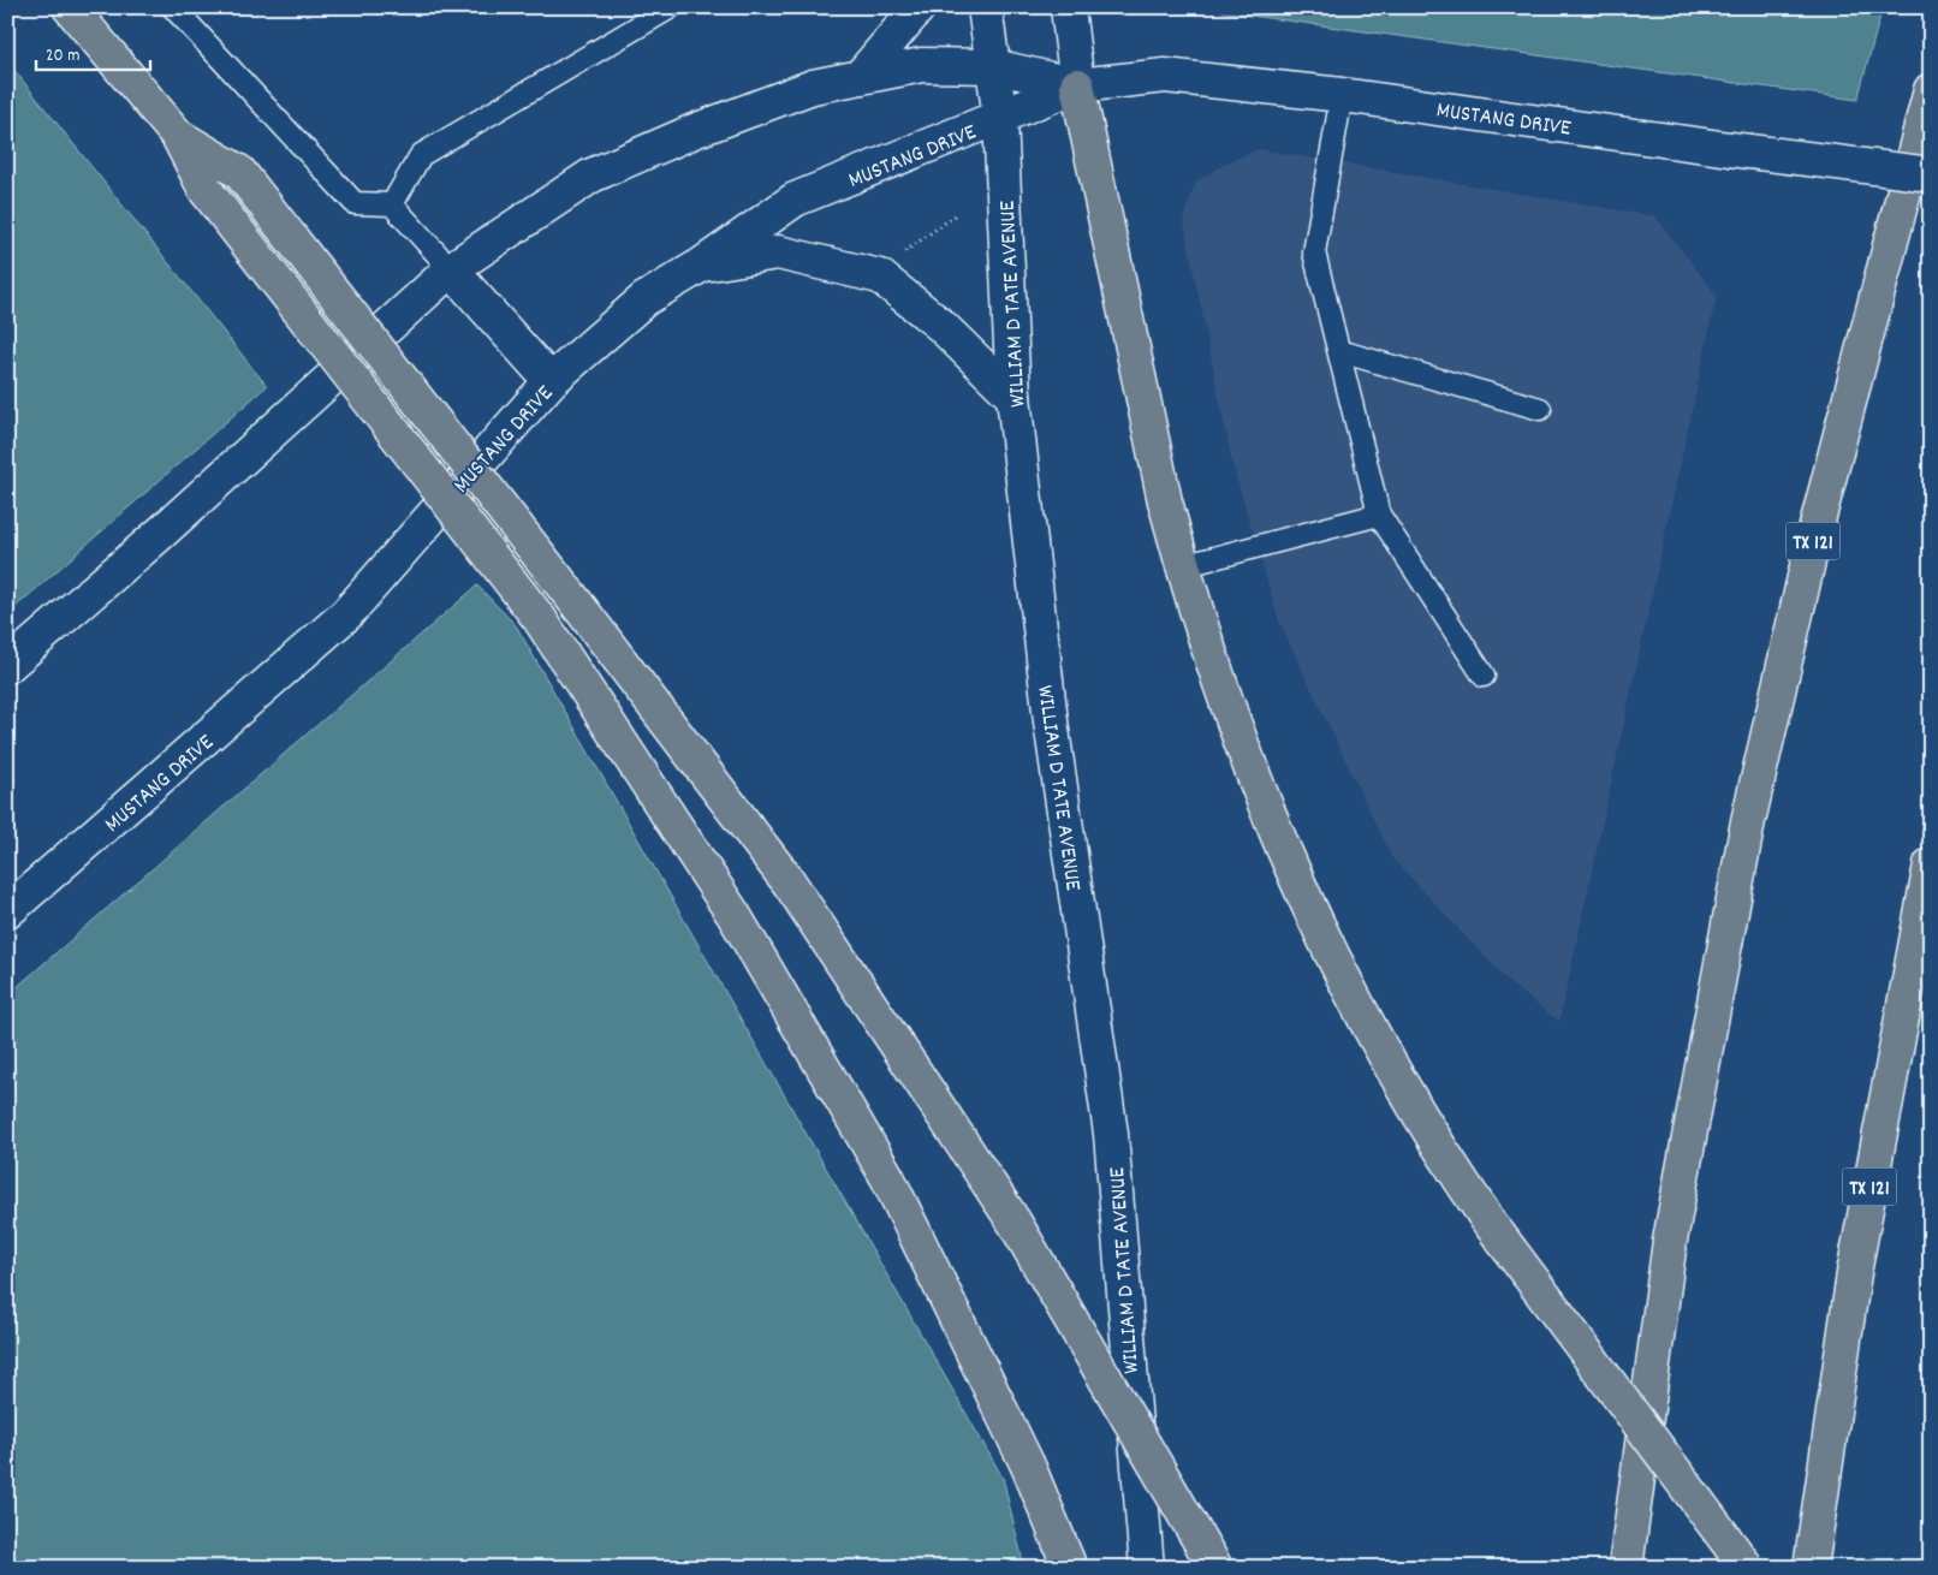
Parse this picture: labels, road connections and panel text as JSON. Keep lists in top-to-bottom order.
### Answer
{
  "streets": {
    "highway": ["TX 121"],
    "main road": ["MUSTANG DRIVE", "WILLIAM D TATE AVENUE"]
  },
  "crossings": [
    ["MUSTANG DRIVE", "WILLIAM D TATE AVENUE"]
  ],
  "scale_bar": "20 m"
}
